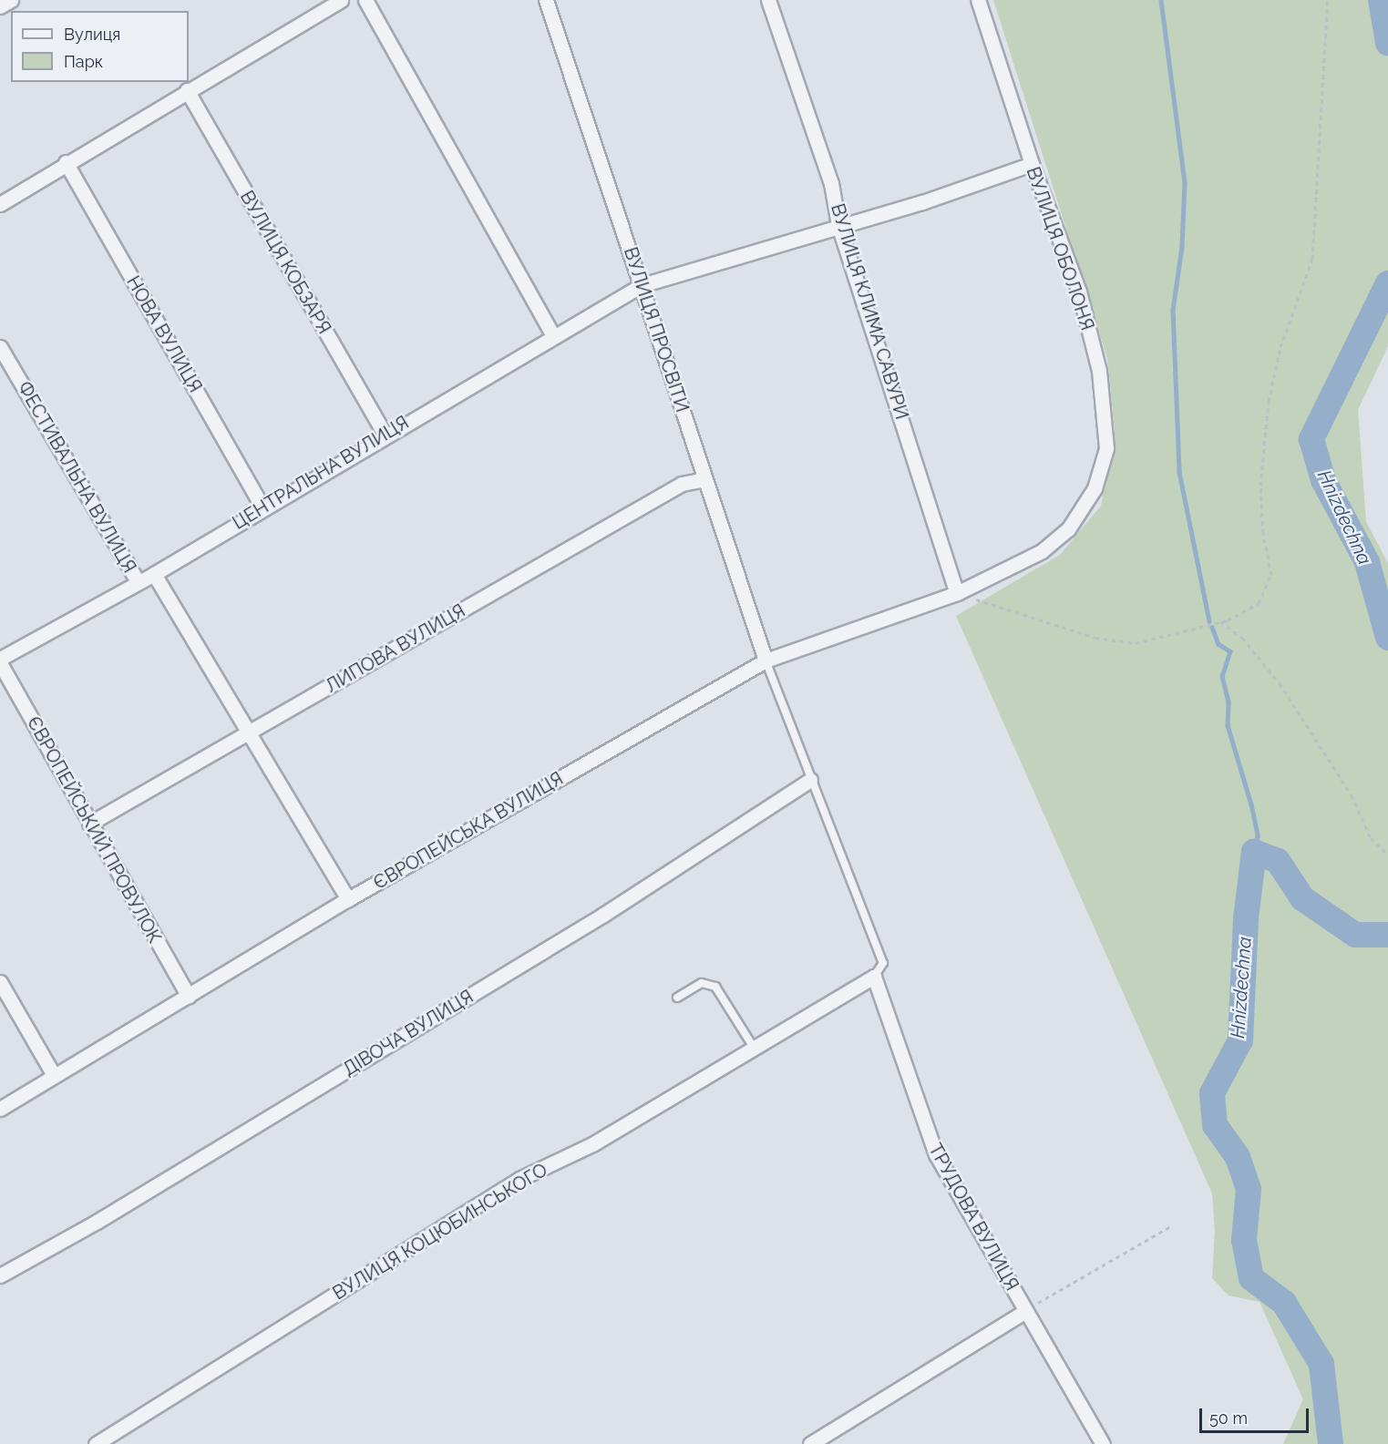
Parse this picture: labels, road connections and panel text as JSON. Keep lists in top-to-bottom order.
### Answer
{
  "streets": {
    "street": [
      "ВУЛИЦЯ ОБОЛОНЯ",
      "ВУЛИЦЯ КОБЗАРЯ",
      "ВУЛИЦЯ КЛИМА САВУРИ",
      "ВУЛИЦЯ ПРОСВІТИ",
      "НОВА ВУЛИЦЯ",
      "ЦЕНТРАЛЬНА ВУЛИЦЯ",
      "ФЕСТИВАЛЬНА ВУЛИЦЯ",
      "ЛИПОВА ВУЛИЦЯ",
      "ЄВРОПЕЙСЬКИЙ ПРОВУЛОК",
      "ЄВРОПЕЙСЬКА ВУЛИЦЯ",
      "ДІВОЧА ВУЛИЦЯ",
      "ТРУДОВА ВУЛИЦЯ",
      "ВУЛИЦЯ КОЦЮБИНСЬКОГО"
    ]
  },
  "crossings": [
    ["ВУЛИЦЯ ОБОЛОНЯ", "ВУЛИЦЯ КЛИМА САВУРИ"],
    ["ВУЛИЦЯ ОБОЛОНЯ", "ЦЕНТРАЛЬНА ВУЛИЦЯ"],
    ["ВУЛИЦЯ ОБОЛОНЯ", "ЄВРОПЕЙСЬКА ВУЛИЦЯ"],
    ["ВУЛИЦЯ КОБЗАРЯ", "ЦЕНТРАЛЬНА ВУЛИЦЯ"],
    ["ВУЛИЦЯ КЛИМА САВУРИ", "ЦЕНТРАЛЬНА ВУЛИЦЯ"],
    ["ВУЛИЦЯ КЛИМА САВУРИ", "ЄВРОПЕЙСЬКА ВУЛИЦЯ"],
    ["ВУЛИЦЯ ПРОСВІТИ", "ЦЕНТРАЛЬНА ВУЛИЦЯ"],
    ["ВУЛИЦЯ ПРОСВІТИ", "ЛИПОВА ВУЛИЦЯ"],
    ["ВУЛИЦЯ ПРОСВІТИ", "ЄВРОПЕЙСЬКА ВУЛИЦЯ"],
    ["НОВА ВУЛИЦЯ", "ЦЕНТРАЛЬНА ВУЛИЦЯ"],
    ["ЦЕНТРАЛЬНА ВУЛИЦЯ", "ФЕСТИВАЛЬНА ВУЛИЦЯ"],
    ["ЦЕНТРАЛЬНА ВУЛИЦЯ", "ЄВРОПЕЙСЬКИЙ ПРОВУЛОК"],
    ["ЛИПОВА ВУЛИЦЯ", "ЄВРОПЕЙСЬКИЙ ПРОВУЛОК"],
    ["ЄВРОПЕЙСЬКИЙ ПРОВУЛОК", "ЄВРОПЕЙСЬКА ВУЛИЦЯ"],
    ["ТРУДОВА ВУЛИЦЯ", "ВУЛИЦЯ КОЦЮБИНСЬКОГО"]
  ],
  "water": ["Hnizdechna"],
  "legend": ["Вулиця", "Парк"],
  "scale_bar": "50 m"
}
